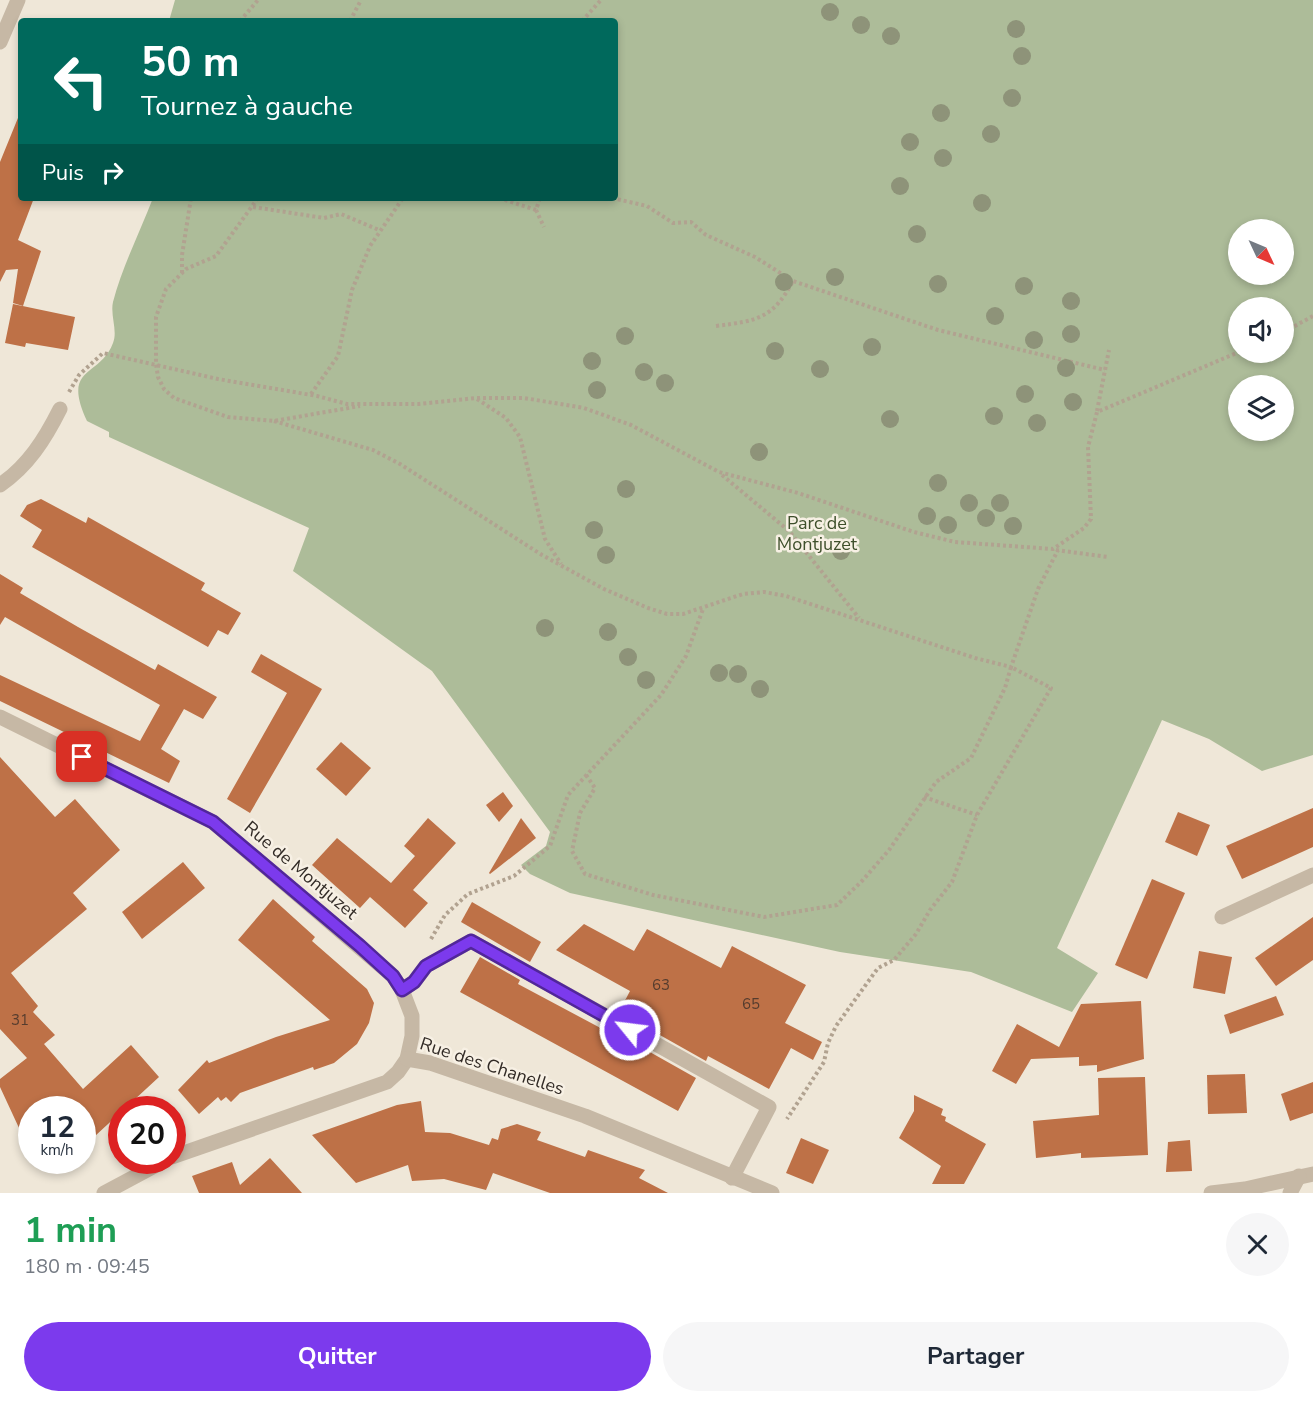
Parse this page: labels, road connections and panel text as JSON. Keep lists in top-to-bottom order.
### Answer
{
  "streets": {
    "street": ["Rue de Montjuzet", "Rue des Chanelles"]
  },
  "crossings": [
    ["Rue de Montjuzet", "Rue des Chanelles"]
  ],
  "parks": ["Parc de Montjuzet"],
  "house_numbers": ["63", "65", "31"],
  "north": "bottom right",
  "page": {
    "turn": ["50 m", "Tournez à gauche"],
    "then": "Puis",
    "speed": "12 km/h",
    "limit": "20",
    "heading": ["1 min", "180 m · 09:45"],
    "buttons": ["Quitter", "Partager"]
  }
}
